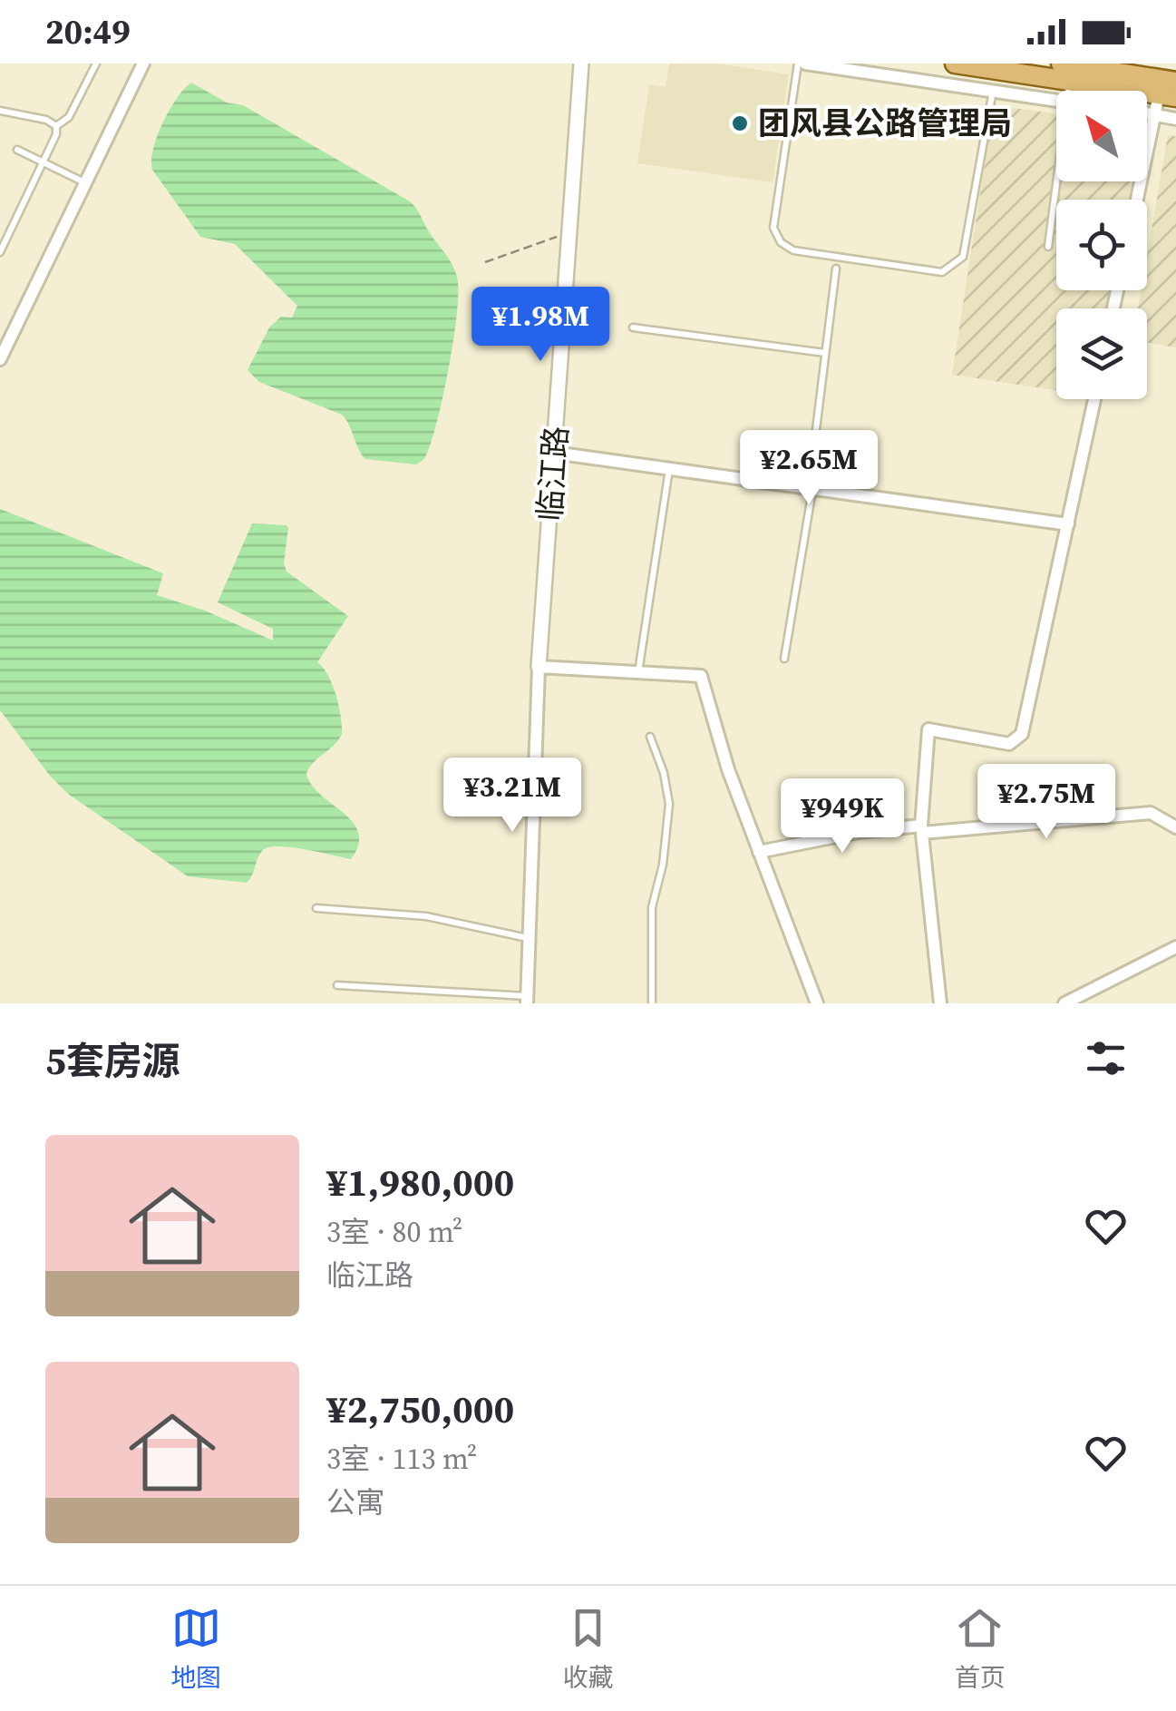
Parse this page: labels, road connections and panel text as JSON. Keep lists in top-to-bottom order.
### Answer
{
  "streets": {
    "street": ["临江路"]
  },
  "places": ["团风县公路管理局"],
  "north": "top left",
  "page": {
    "status": "20:49",
    "price": [
      "¥1.98M",
      "¥2.65M",
      "¥3.21M",
      "¥2.75M",
      "¥949K"
    ],
    "heading": "5套房源",
    "list": [
      {
        "name": "¥1,980,000",
        "note": "3室 · 80 m² · 临江路"
      },
      {
        "name": "¥2,750,000",
        "note": "3室 · 113 m² · 公寓"
      }
    ],
    "tabs": ["地图", "收藏", "首页"]
  }
}
